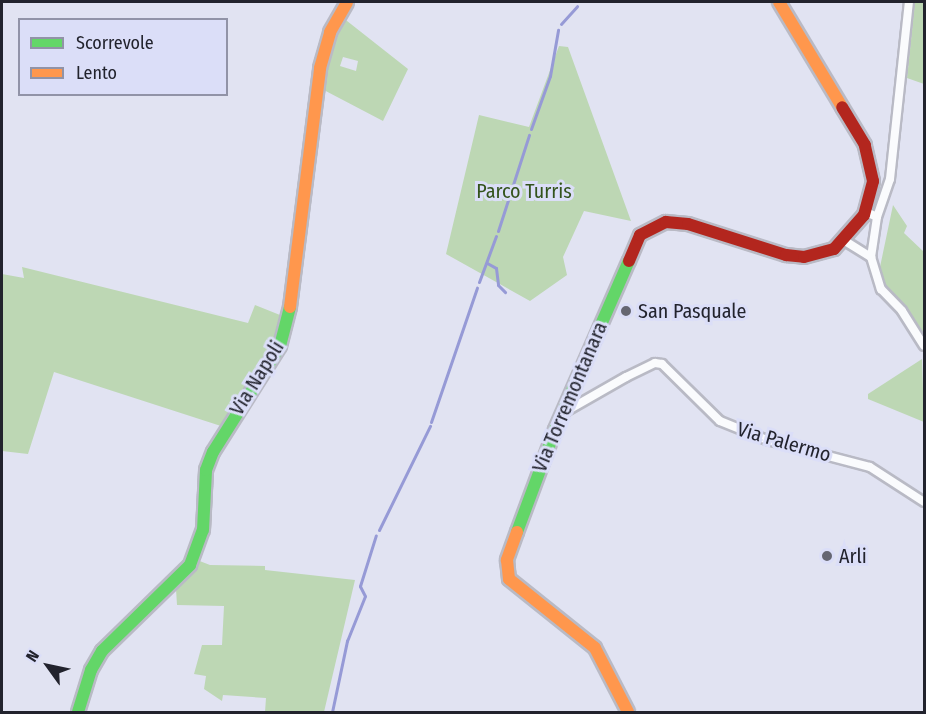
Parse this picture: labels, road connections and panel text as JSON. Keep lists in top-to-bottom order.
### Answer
{
  "streets": {
    "street": ["Via Napoli", "Via Torremontanara", "Via Palermo"]
  },
  "crossings": [
    ["Via Torremontanara", "Via Palermo"]
  ],
  "parks": ["Parco Turris"],
  "places": ["San Pasquale", "Arli"],
  "legend": ["Scorrevole", "Lento"],
  "north": "top left"
}
